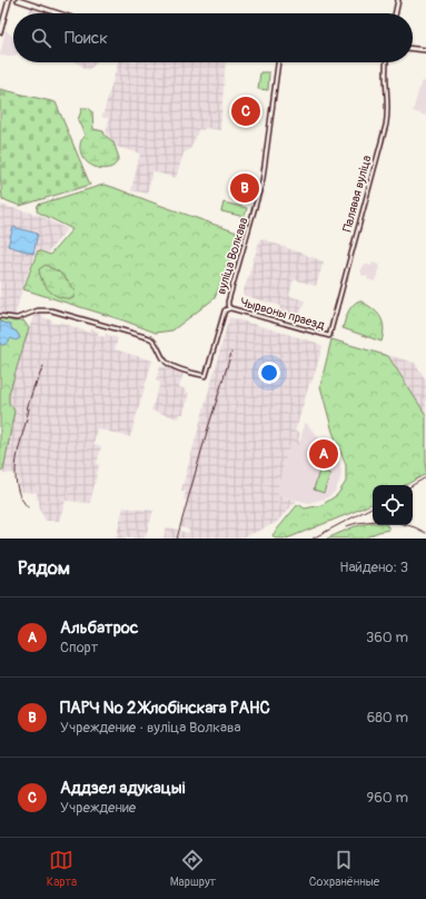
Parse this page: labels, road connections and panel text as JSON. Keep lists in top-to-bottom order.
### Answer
{
  "streets": {
    "street": ["Палявая вуліца", "вуліца Волкава", "Чырвоны праезд"]
  },
  "crossings": [
    ["Палявая вуліца", "Чырвоны праезд"],
    ["вуліца Волкава", "Чырвоны праезд"]
  ],
  "page": {
    "search": "Поиск",
    "pins": ["C", "B", "A"],
    "heading": ["Рядом", "Найдено: 3"],
    "list": [
      {
        "mark": "A",
        "name": "Альбатрос",
        "note": "Спорт",
        "value": "360 m"
      },
      {
        "mark": "B",
        "name": "ПАРЧ № 2 Жлобінскага РАНС",
        "note": "Учреждение · вуліца Волкава",
        "value": "680 m"
      },
      {
        "mark": "C",
        "name": "Аддзел адукацыі",
        "note": "Учреждение",
        "value": "960 m"
      }
    ],
    "nav": ["Карта", "Маршрут", "Сохранённые"]
  }
}
